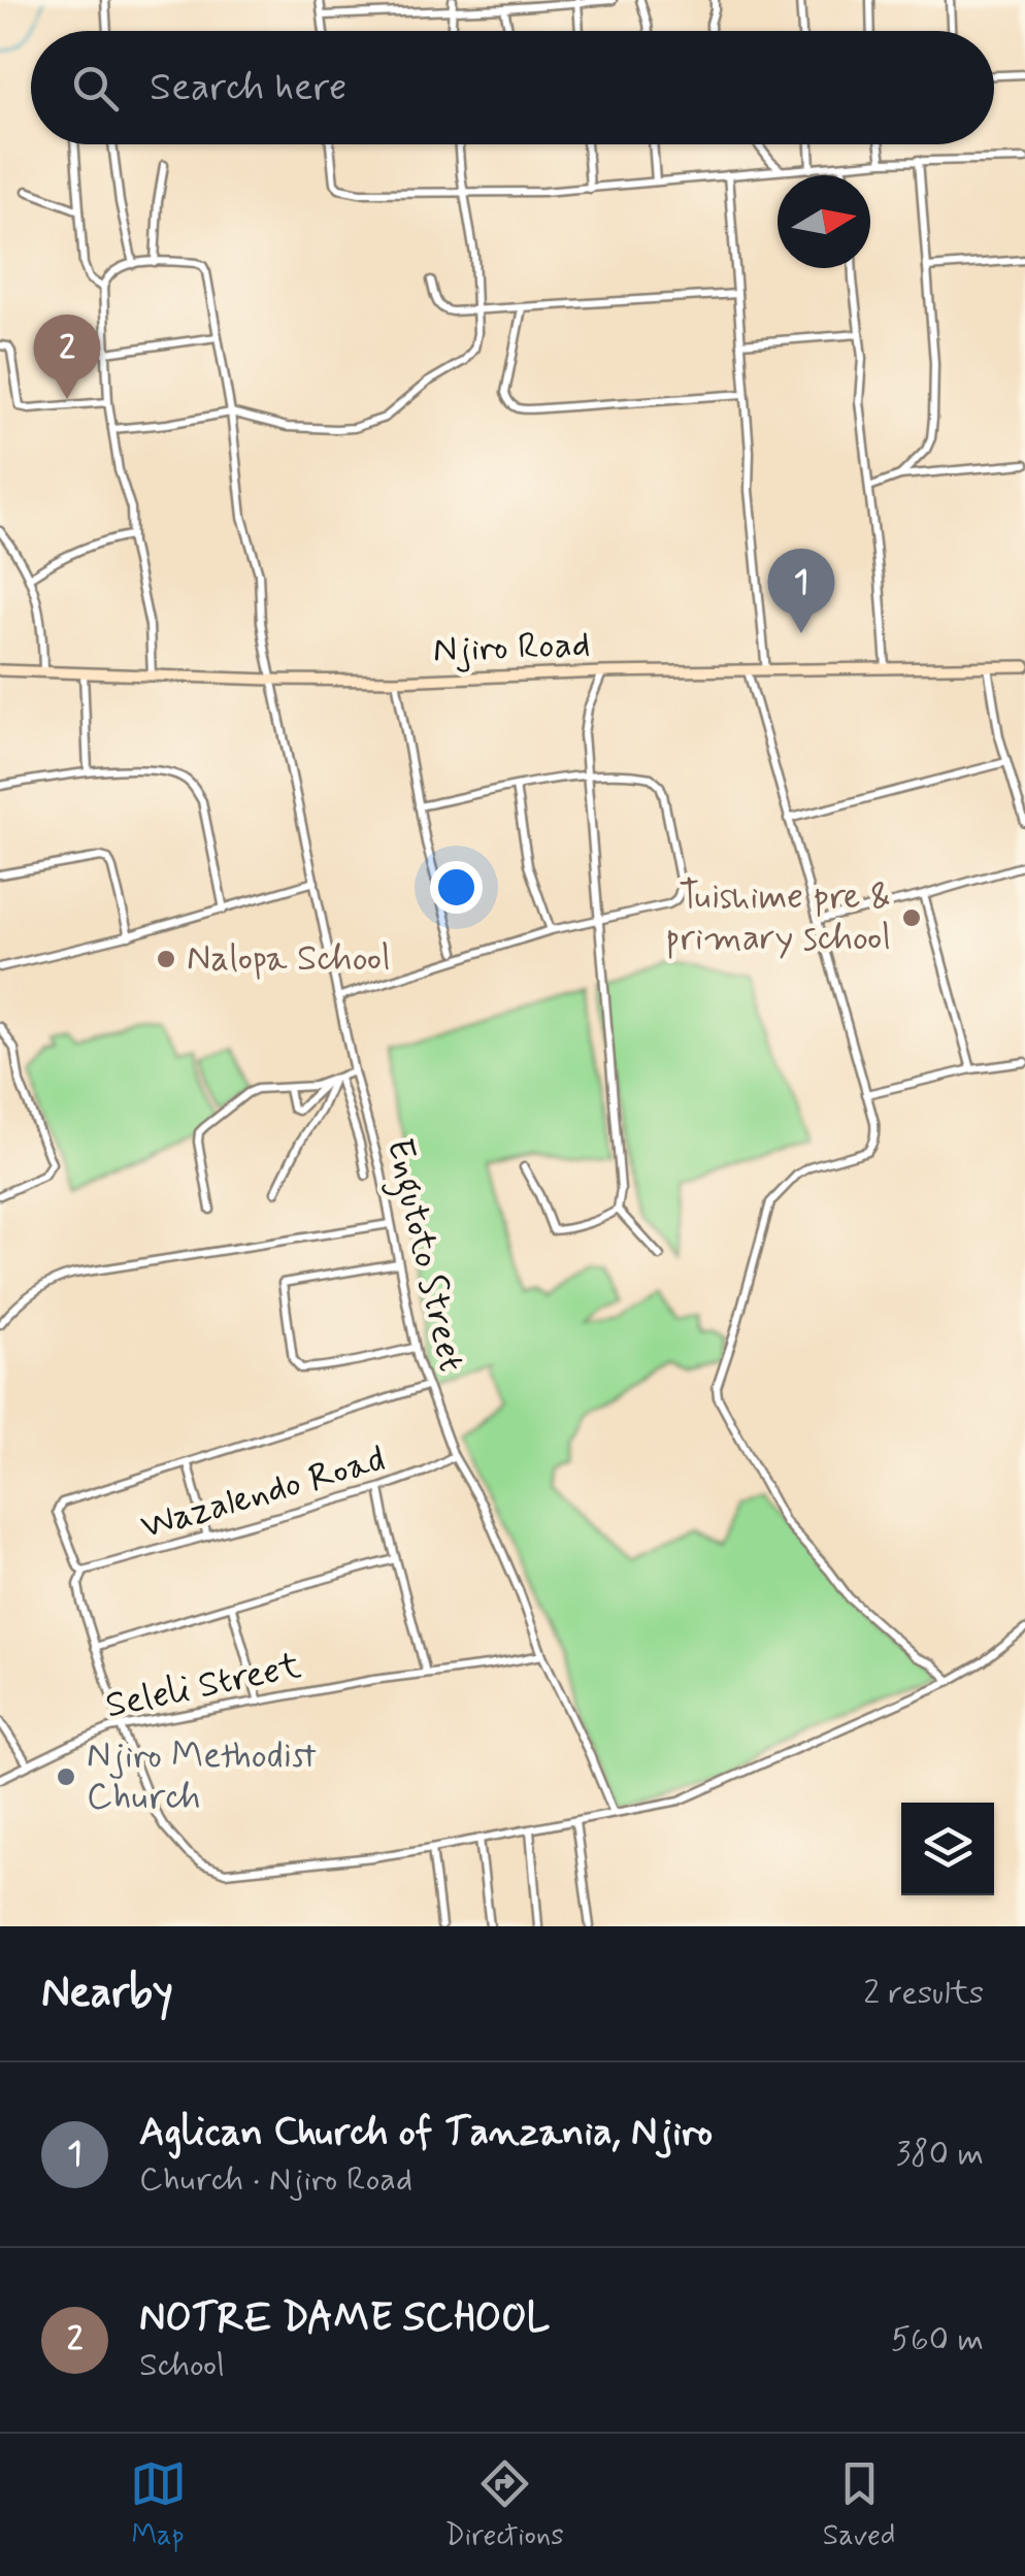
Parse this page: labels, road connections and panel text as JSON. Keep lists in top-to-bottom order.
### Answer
{
  "streets": {
    "street": [
      "Njiro Road",
      "Engutoto Street",
      "Wazalendo Road",
      "Seleli Street"
    ]
  },
  "crossings": [
    ["Njiro Road", "Engutoto Street"],
    ["Engutoto Street", "Wazalendo Road"],
    ["Engutoto Street", "Seleli Street"]
  ],
  "places": ["Tuishime pre & primary school", "Nalopa School", "Njiro Methodist Church"],
  "north": "right",
  "page": {
    "search": "Search here",
    "pins": ["2", "1"],
    "heading": ["Nearby", "2 results"],
    "list": [
      {
        "mark": "1",
        "name": "Aglican Church of Tanzania, Njiro",
        "note": "Church · Njiro Road",
        "value": "380 m"
      },
      {
        "mark": "2",
        "name": "NOTRE DAME SCHOOL",
        "note": "School",
        "value": "560 m"
      }
    ],
    "nav": ["Map", "Directions", "Saved"]
  }
}
